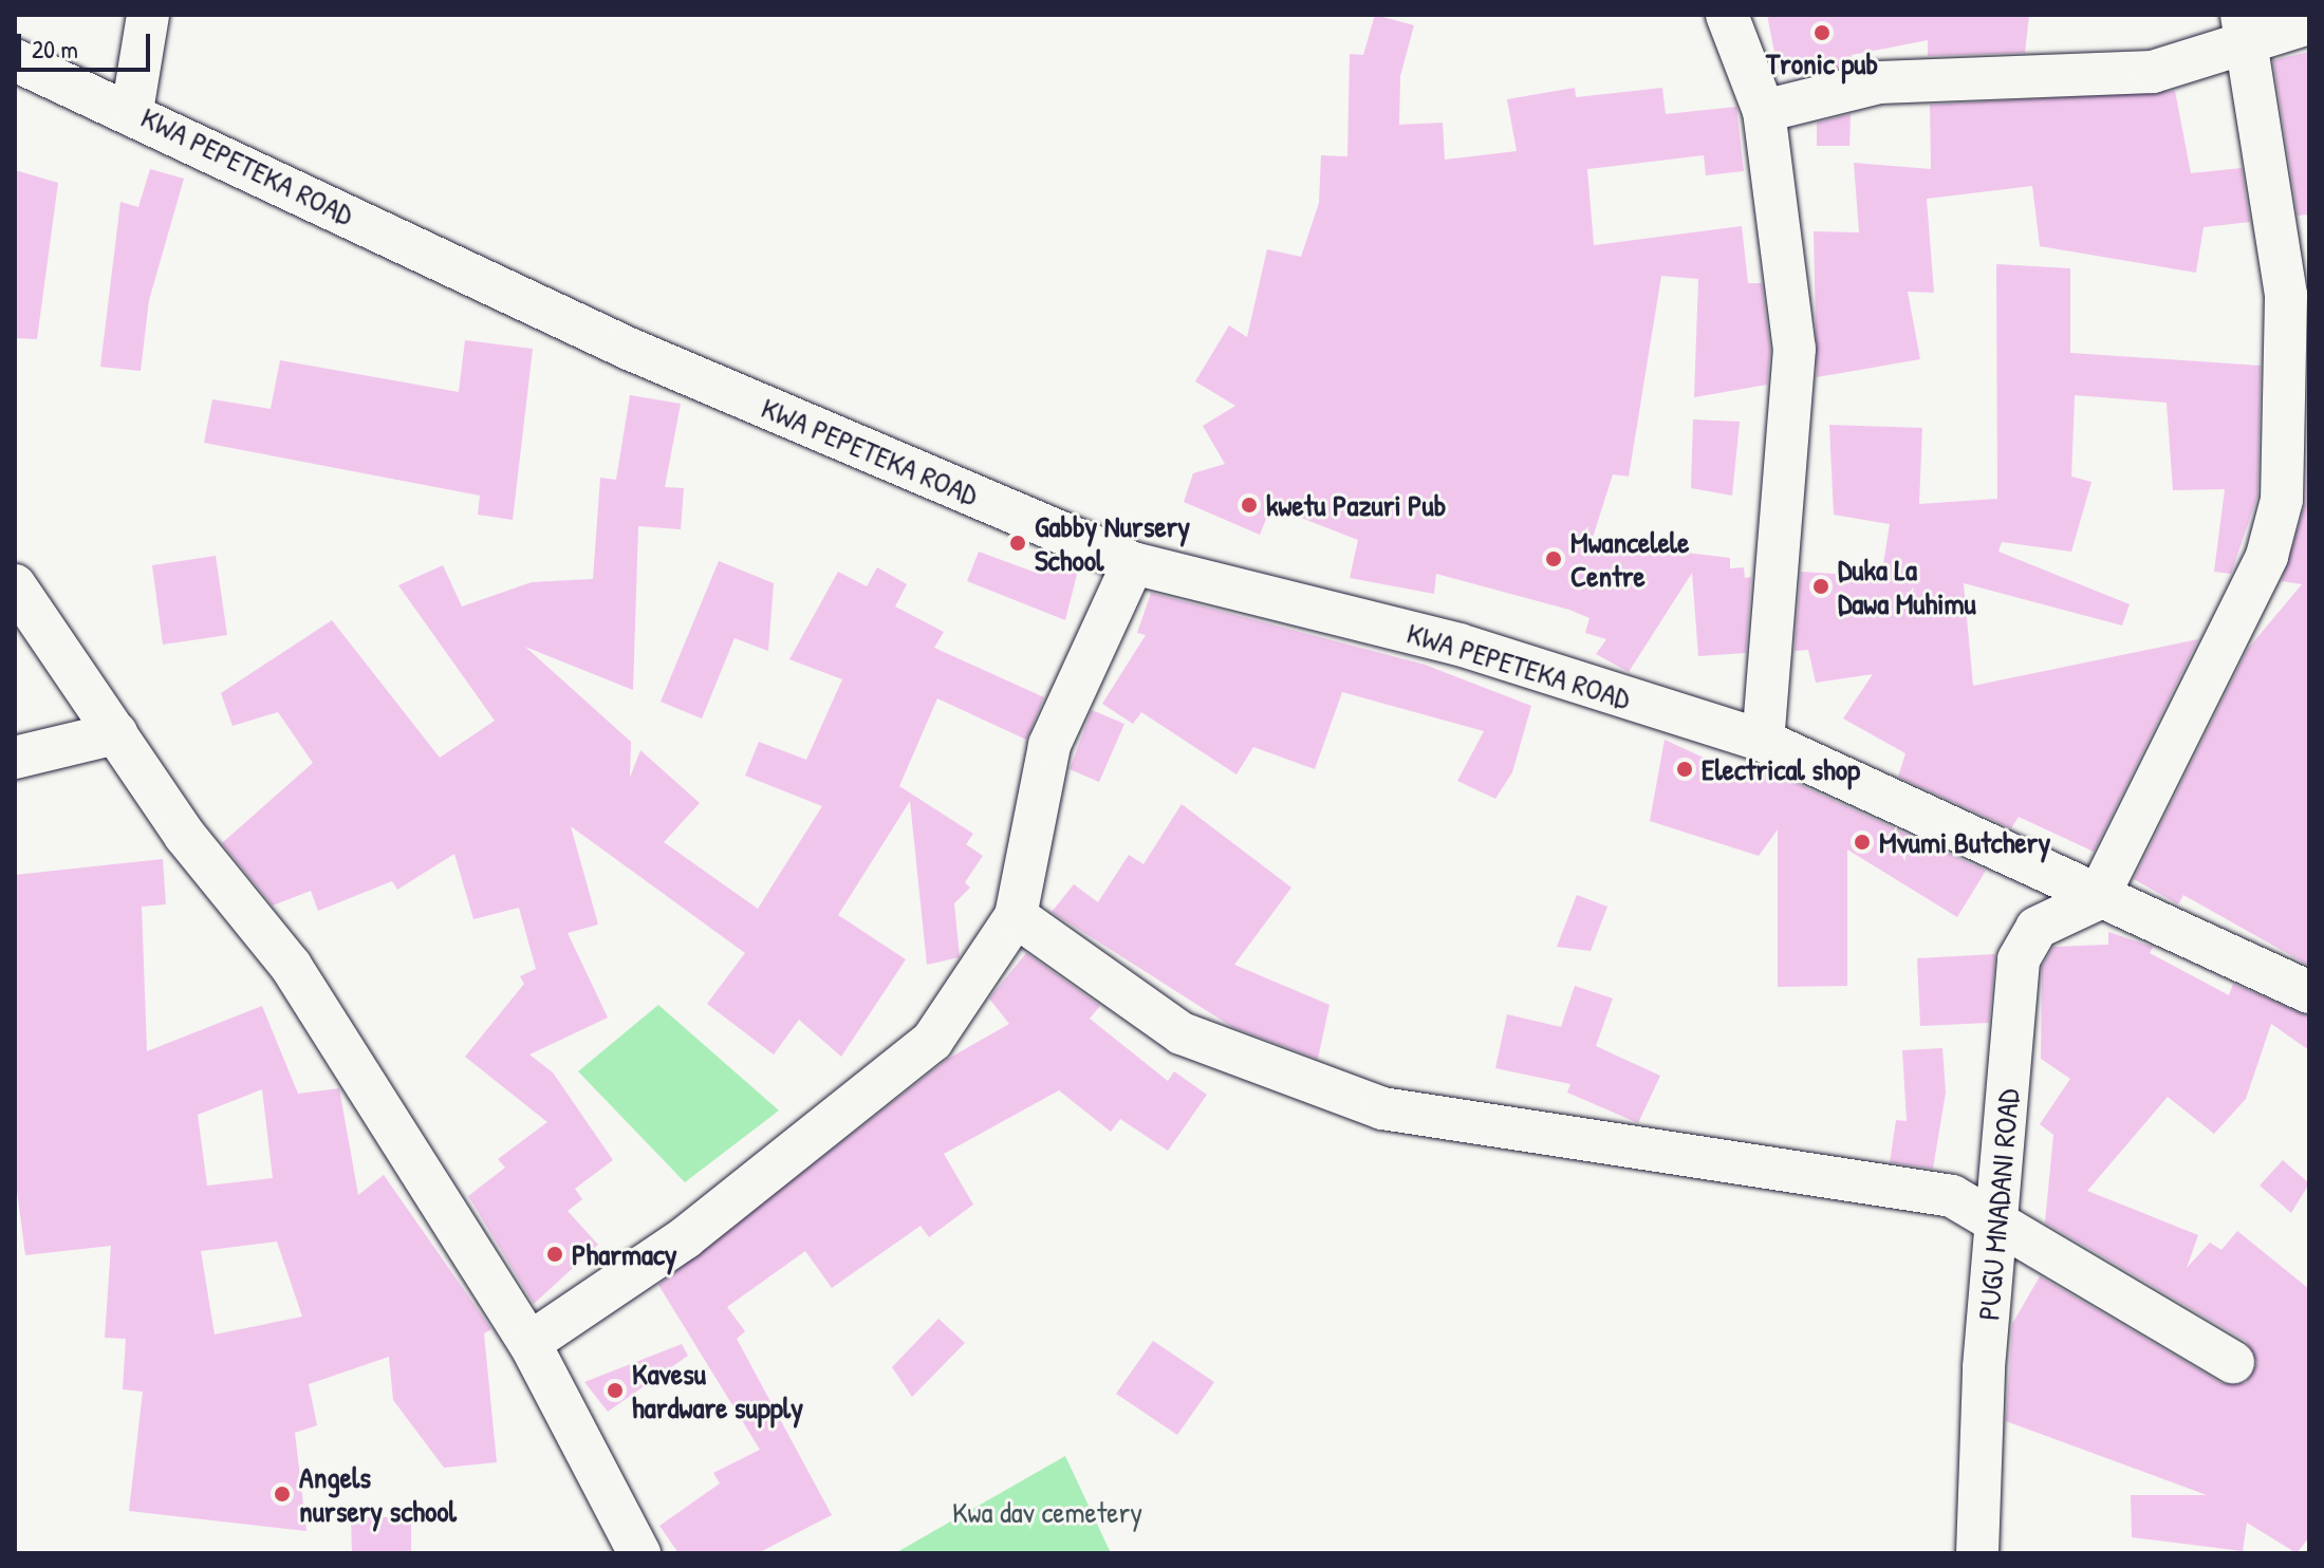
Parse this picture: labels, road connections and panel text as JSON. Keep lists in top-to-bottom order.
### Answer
{
  "streets": {
    "street": ["KWA PEPETEKA ROAD", "PUGU MNADANI ROAD"]
  },
  "crossings": [
    ["KWA PEPETEKA ROAD", "PUGU MNADANI ROAD"]
  ],
  "parks": ["Kwa dav cemetery"],
  "places": [
    "Tronic pub",
    "kwetu Pazuri Pub",
    "Gabby Nursery School",
    "Mwancelele Centre",
    "Duka La Dawa Muhimu",
    "Electrical shop",
    "Mvumi Butchery",
    "Pharmacy",
    "Kavesu hardware supply",
    "Angels nursery school"
  ],
  "scale_bar": "20 m"
}
